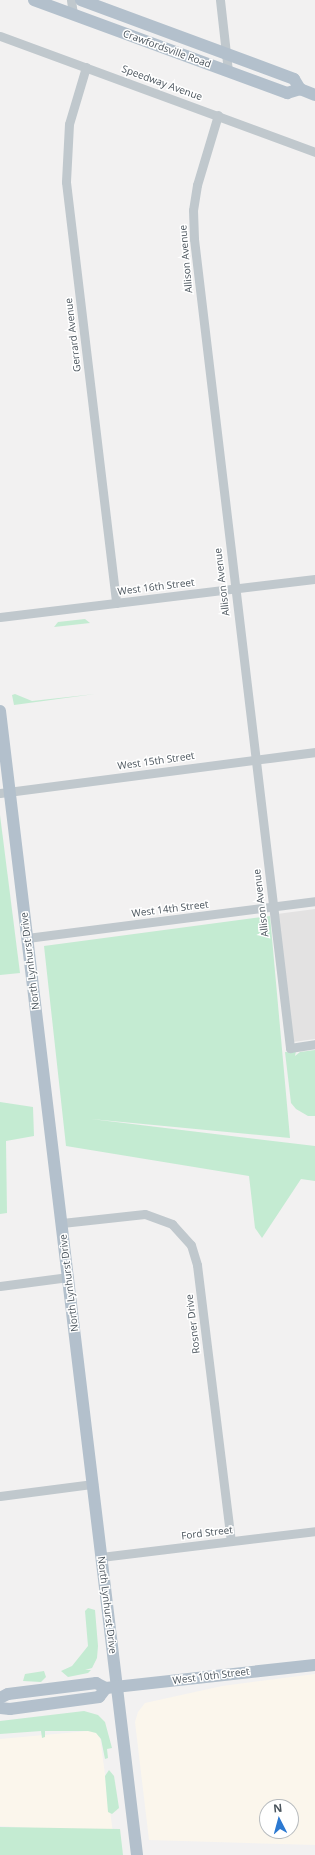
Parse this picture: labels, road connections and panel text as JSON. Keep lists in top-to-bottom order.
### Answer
{
  "streets": {
    "main road": ["Crawfordsville Road", "North Lynhurst Drive", "West 10th Street"],
    "street": [
      "Speedway Avenue",
      "Allison Avenue",
      "Gerrard Avenue",
      "West 16th Street",
      "West 15th Street",
      "West 14th Street",
      "Rosner Drive",
      "Ford Street"
    ]
  },
  "crossings": [
    ["Speedway Avenue", "Allison Avenue"],
    ["Speedway Avenue", "Gerrard Avenue"],
    ["Allison Avenue", "West 16th Street"],
    ["Allison Avenue", "West 15th Street"],
    ["Allison Avenue", "West 14th Street"],
    ["Gerrard Avenue", "West 16th Street"],
    ["West 15th Street", "North Lynhurst Drive"],
    ["West 14th Street", "North Lynhurst Drive"],
    ["North Lynhurst Drive", "Rosner Drive"],
    ["North Lynhurst Drive", "Ford Street"],
    ["North Lynhurst Drive", "West 10th Street"],
    ["Rosner Drive", "Ford Street"]
  ],
  "north": "top"
}
